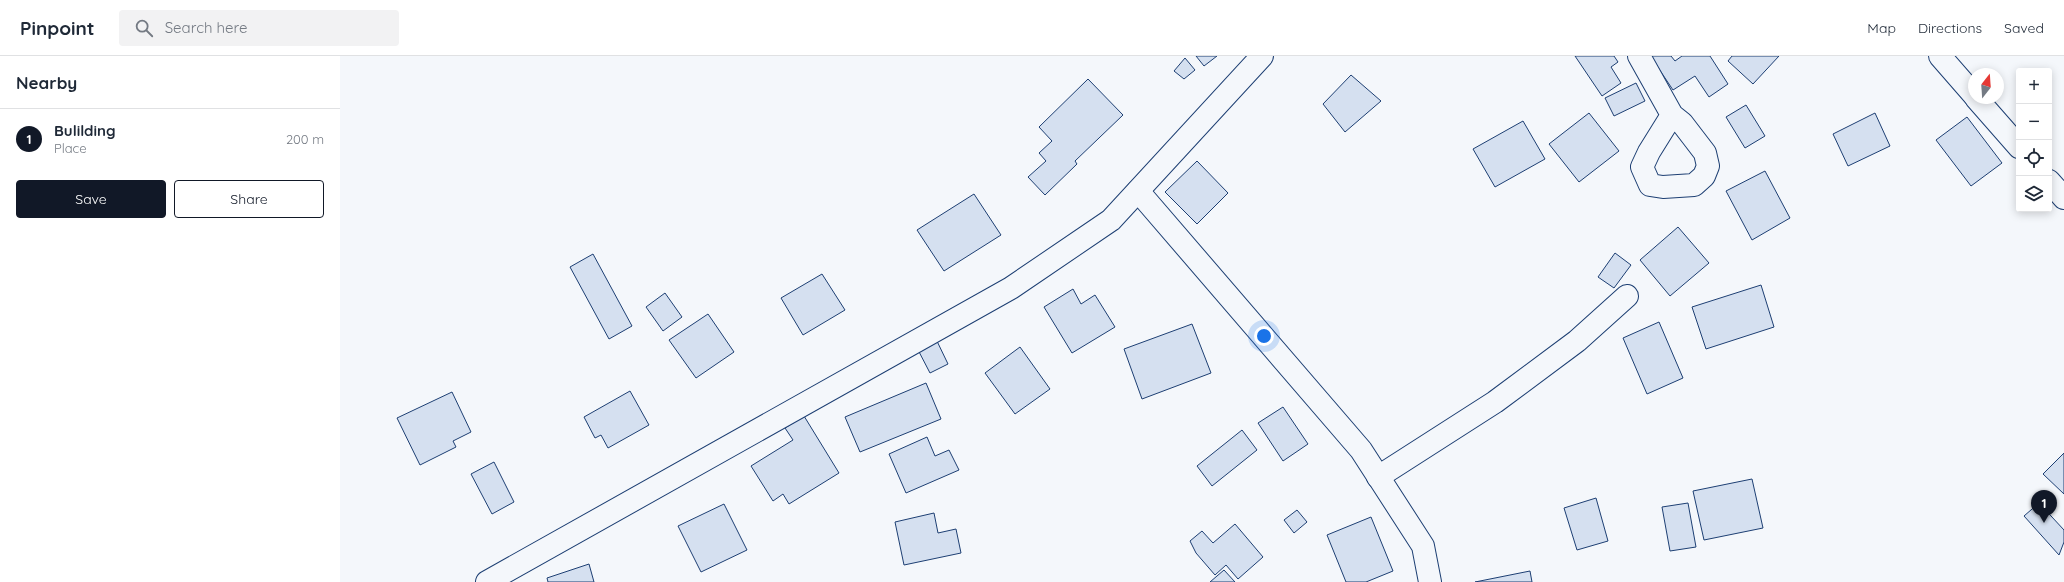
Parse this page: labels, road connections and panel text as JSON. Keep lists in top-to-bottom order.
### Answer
{
  "north": "top",
  "page": {
    "header": "Pinpoint",
    "search": "Search here",
    "nav": ["Map", "Directions", "Saved"],
    "heading": "Nearby",
    "map_buttons": ["+", "−"],
    "list": [
      {
        "mark": "1",
        "name": "Bulilding",
        "note": "Place",
        "value": "200 m"
      }
    ],
    "buttons": ["Save", "Share"],
    "pins": "1"
  }
}
